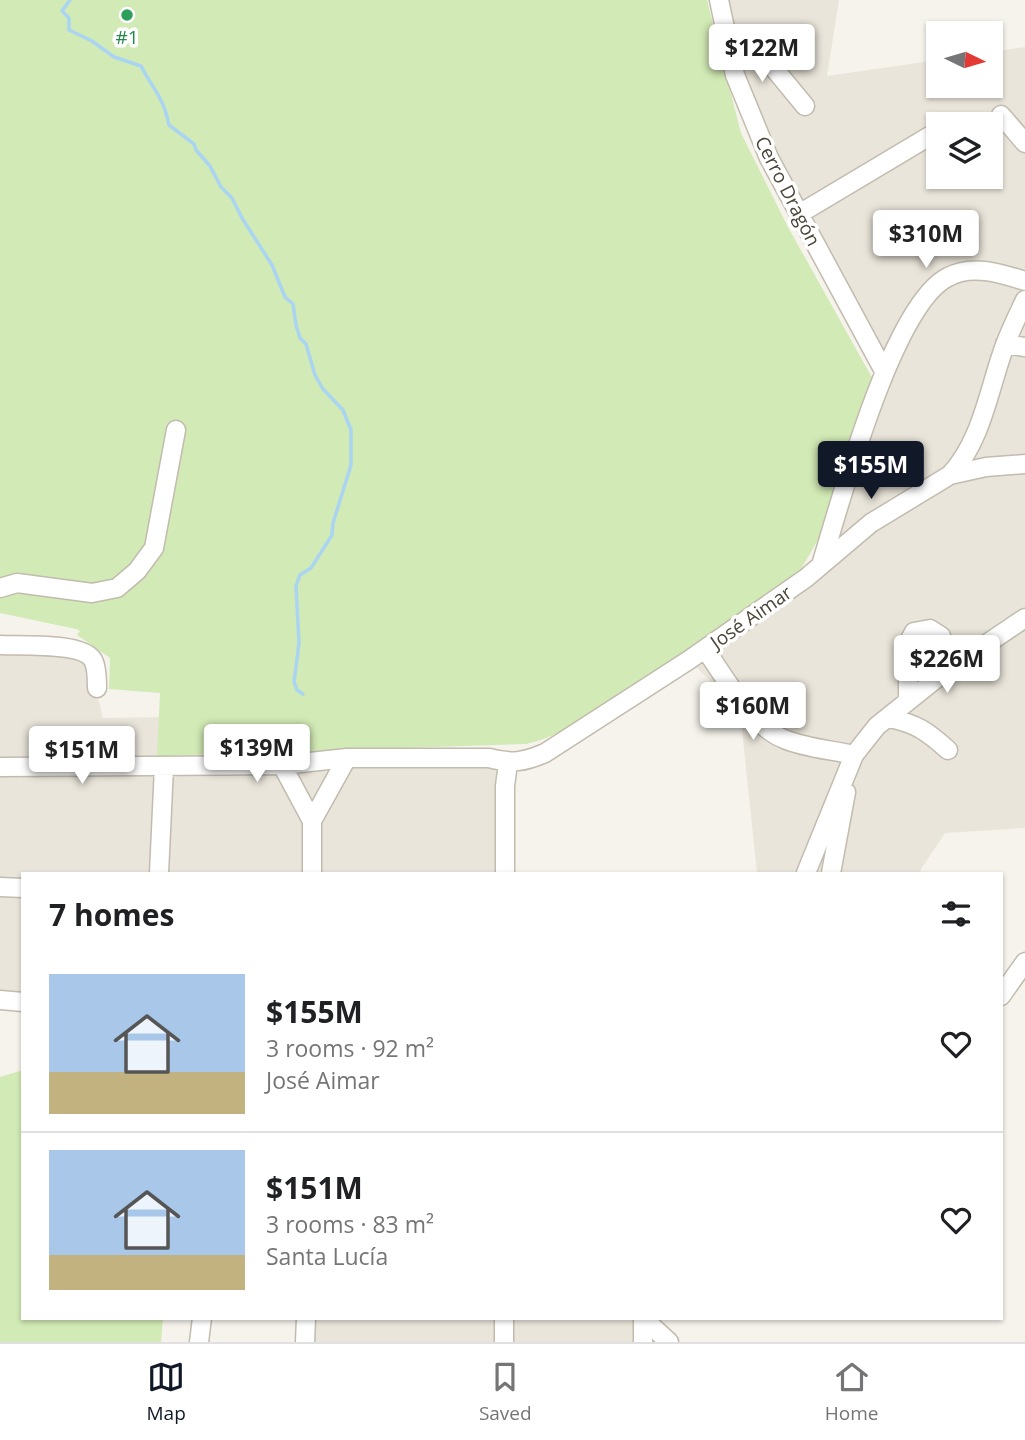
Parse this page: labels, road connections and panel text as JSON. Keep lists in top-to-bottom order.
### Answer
{
  "streets": {
    "street": ["Cerro Dragón", "José Aimar"]
  },
  "places": ["#1"],
  "north": "right",
  "page": {
    "price": [
      "$122M",
      "$310M",
      "$155M",
      "$226M",
      "$160M",
      "$139M",
      "$151M"
    ],
    "heading": "7 homes",
    "list": [
      {
        "name": "$155M",
        "note": "3 rooms · 92 m² · José Aimar"
      },
      {
        "name": "$151M",
        "note": "3 rooms · 83 m² · Santa Lucía"
      }
    ],
    "tabs": ["Map", "Saved", "Home"]
  }
}
